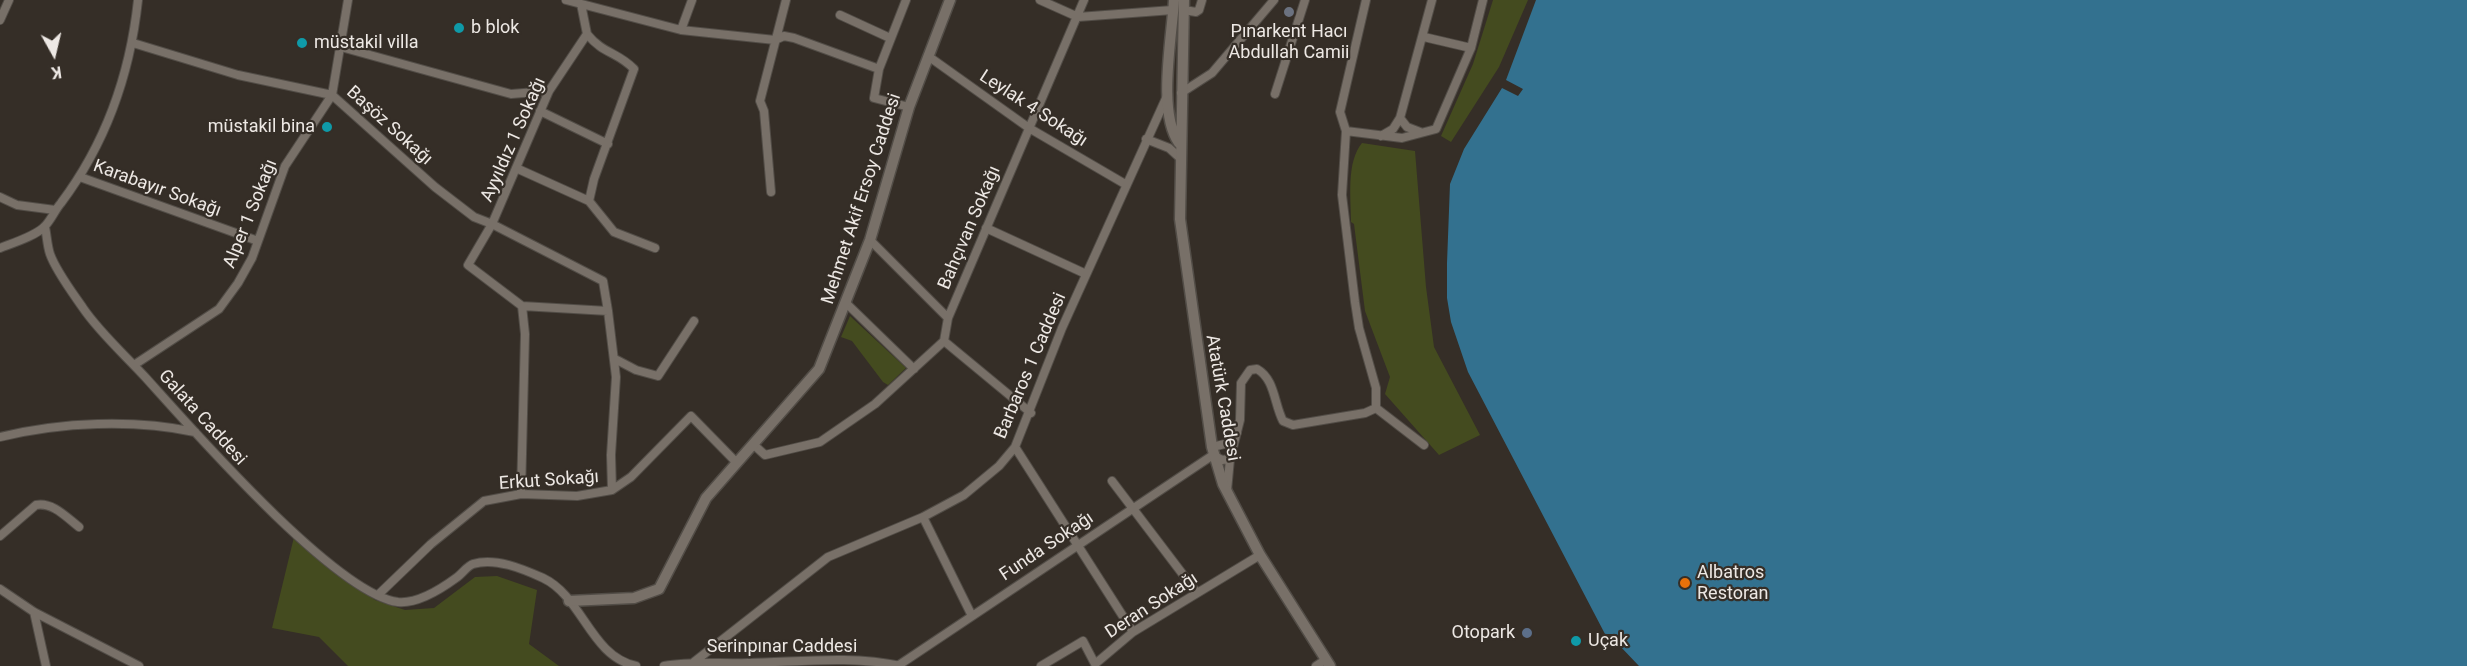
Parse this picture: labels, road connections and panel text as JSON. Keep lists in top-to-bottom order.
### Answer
{
  "streets": {
    "main road": ["Mehmet Akif Ersoy Caddesi", "Atatürk Caddesi"],
    "street": [
      "Leylak 4 Sokağı",
      "Başöz Sokağı",
      "Ayyıldız 1 Sokağı",
      "Karabayır Sokağı",
      "Alper 1 Sokağı",
      "Bahçıvan Sokağı",
      "Barbaros 1 Caddesi",
      "Galata Caddesi",
      "Erkut Sokağı",
      "Funda Sokağı",
      "Deran Sokağı",
      "Serinpınar Caddesi"
    ]
  },
  "crossings": [
    ["Leylak 4 Sokağı", "Mehmet Akif Ersoy Caddesi"],
    ["Leylak 4 Sokağı", "Bahçıvan Sokağı"],
    ["Leylak 4 Sokağı", "Barbaros 1 Caddesi"],
    ["Başöz Sokağı", "Ayyıldız 1 Sokağı"],
    ["Başöz Sokağı", "Alper 1 Sokağı"],
    ["Karabayır Sokağı", "Alper 1 Sokağı"],
    ["Mehmet Akif Ersoy Caddesi", "Erkut Sokağı"],
    ["Alper 1 Sokağı", "Galata Caddesi"],
    ["Barbaros 1 Caddesi", "Serinpınar Caddesi"],
    ["Atatürk Caddesi", "Funda Sokağı"],
    ["Atatürk Caddesi", "Deran Sokağı"],
    ["Galata Caddesi", "Erkut Sokağı"],
    ["Funda Sokağı", "Serinpınar Caddesi"]
  ],
  "places": [
    "Pınarkent Hacı Abdullah Camii",
    "b blok",
    "müstakil villa",
    "müstakil bina",
    "Albatros Restoran",
    "Otopark",
    "Uçak"
  ],
  "north": "bottom"
}
